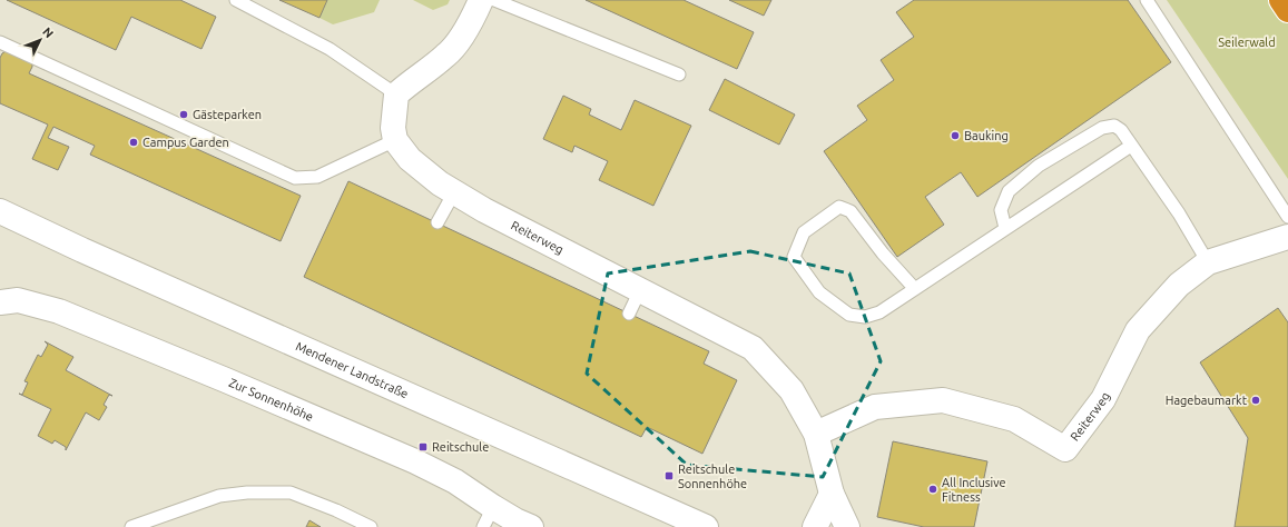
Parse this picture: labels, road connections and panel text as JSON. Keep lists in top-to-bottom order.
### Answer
{
  "streets": {
    "street": ["Reiterweg", "Mendener Landstraße", "Zur Sonnenhöhe"]
  },
  "parks": ["Seilerwald"],
  "places": {
    "other": [
      "Gästeparken",
      "Bauking",
      "Campus Garden",
      "Hagebaumarkt",
      "All Inclusive Fitness"
    ],
    "transit": ["Reitschule", "Reitschule Sonnenhöhe"]
  },
  "north": "top right"
}
